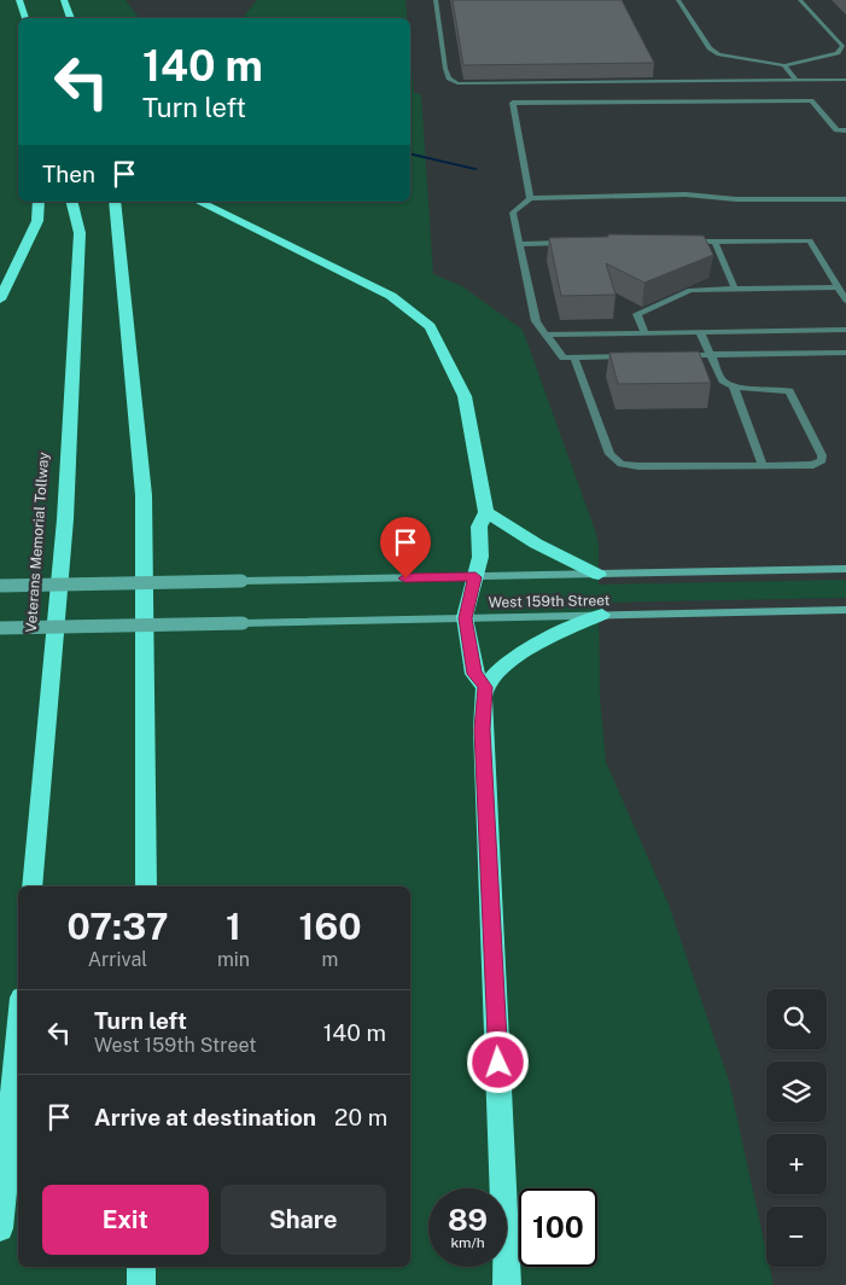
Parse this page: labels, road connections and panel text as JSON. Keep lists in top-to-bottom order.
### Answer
{
  "streets": {
    "highway": ["Veterans Memorial Tollway"],
    "main road": ["West 159th Street"]
  },
  "page": {
    "turn": ["140 m", "Turn left"],
    "then": "Then",
    "eta": [
      "07:37",
      "Arrival",
      "1",
      "min",
      "160",
      "m"
    ],
    "map_buttons": ["+", "−"],
    "list": [
      {
        "name": "Turn left",
        "note": "West 159th Street",
        "value": "140 m"
      },
      {
        "name": "Arrive at destination",
        "value": "20 m"
      }
    ],
    "buttons": ["Exit", "Share"],
    "speed": "89 km/h",
    "limit": "100"
  }
}
